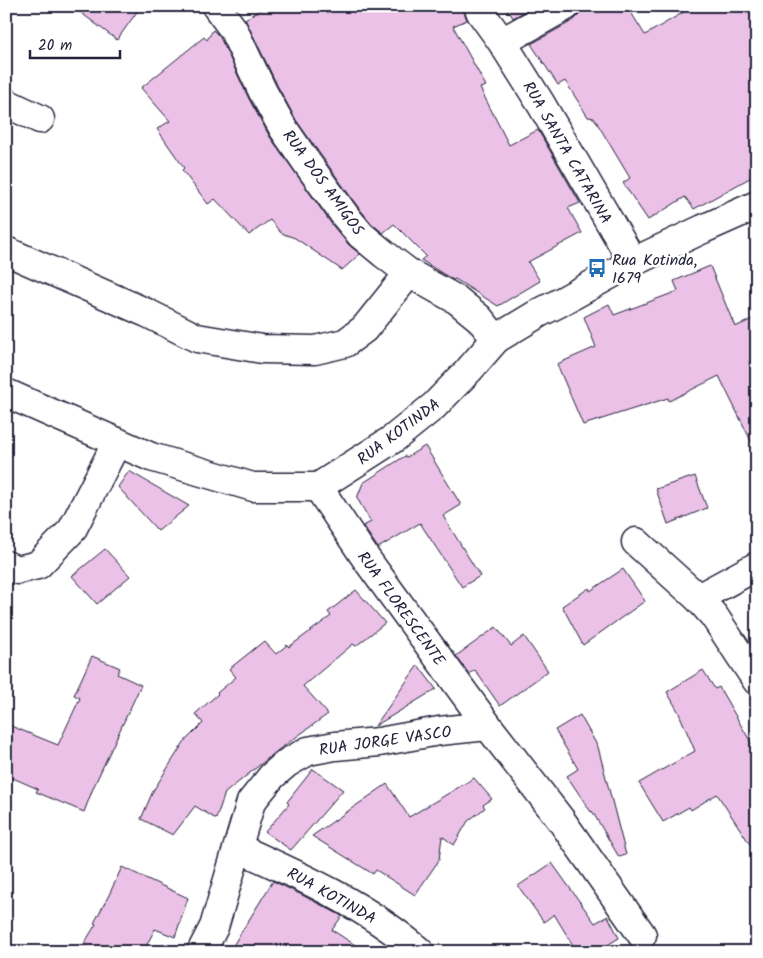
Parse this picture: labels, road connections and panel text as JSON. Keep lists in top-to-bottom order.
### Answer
{
  "streets": {
    "street": [
      "RUA SANTA CATARINA",
      "RUA DOS AMIGOS",
      "RUA KOTINDA",
      "RUA FLORESCENTE",
      "RUA JORGE VASCO"
    ]
  },
  "crossings": [
    ["RUA SANTA CATARINA", "RUA KOTINDA"],
    ["RUA DOS AMIGOS", "RUA KOTINDA"],
    ["RUA KOTINDA", "RUA FLORESCENTE"],
    ["RUA KOTINDA", "RUA JORGE VASCO"],
    ["RUA FLORESCENTE", "RUA JORGE VASCO"]
  ],
  "places": {
    "bus stop": ["Rua Kotinda, 1679"]
  },
  "scale_bar": "20 m"
}
